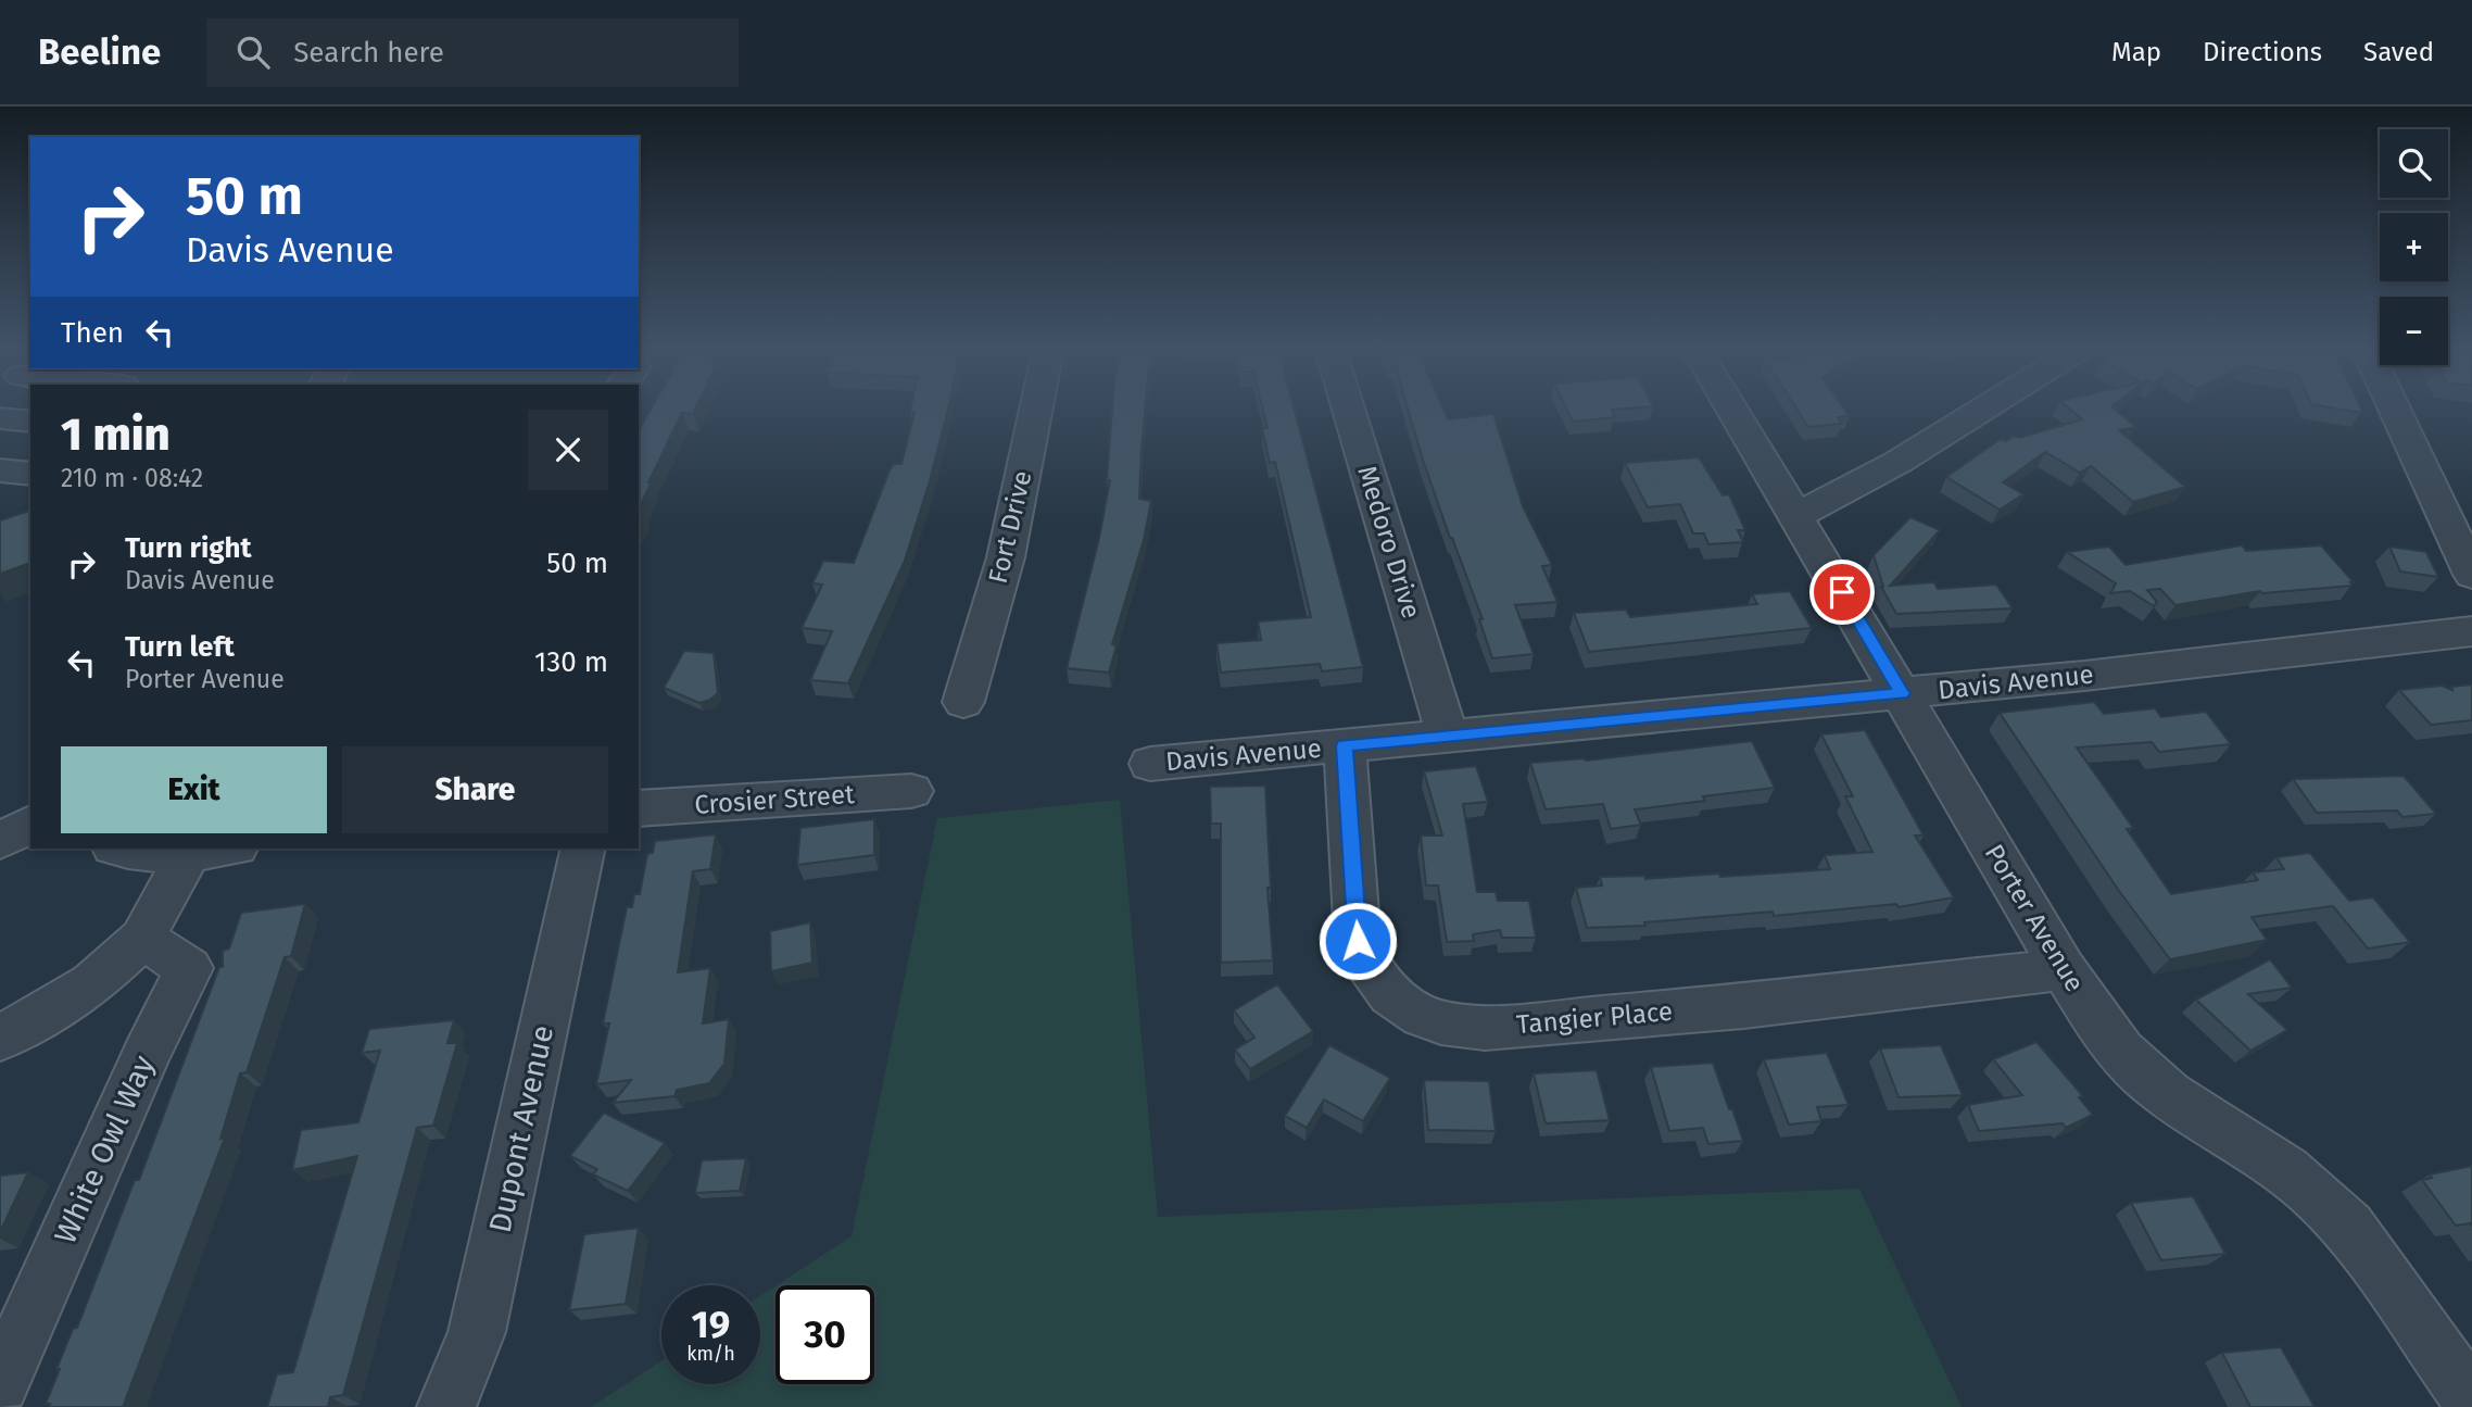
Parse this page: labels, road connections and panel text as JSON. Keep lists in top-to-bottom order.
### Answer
{
  "streets": {
    "street": [
      "Fort Drive",
      "Medoro Drive",
      "Davis Avenue",
      "Crosier Street",
      "Porter Avenue",
      "Tangier Place",
      "Dupont Avenue",
      "White Owl Way"
    ]
  },
  "crossings": [
    ["Medoro Drive", "Davis Avenue"],
    ["Davis Avenue", "Porter Avenue"],
    ["Davis Avenue", "Tangier Place"],
    ["Porter Avenue", "Tangier Place"]
  ],
  "page": {
    "header": "Beeline",
    "search": "Search here",
    "nav": ["Map", "Directions", "Saved"],
    "map_buttons": ["+", "−"],
    "turn": ["50 m", "Davis Avenue"],
    "then": "Then",
    "heading": ["1 min", "210 m · 08:42"],
    "list": [
      {
        "name": "Turn right",
        "note": "Davis Avenue",
        "value": "50 m"
      },
      {
        "name": "Turn left",
        "note": "Porter Avenue",
        "value": "130 m"
      }
    ],
    "buttons": ["Exit", "Share"],
    "speed": "19 km/h",
    "limit": "30"
  }
}
